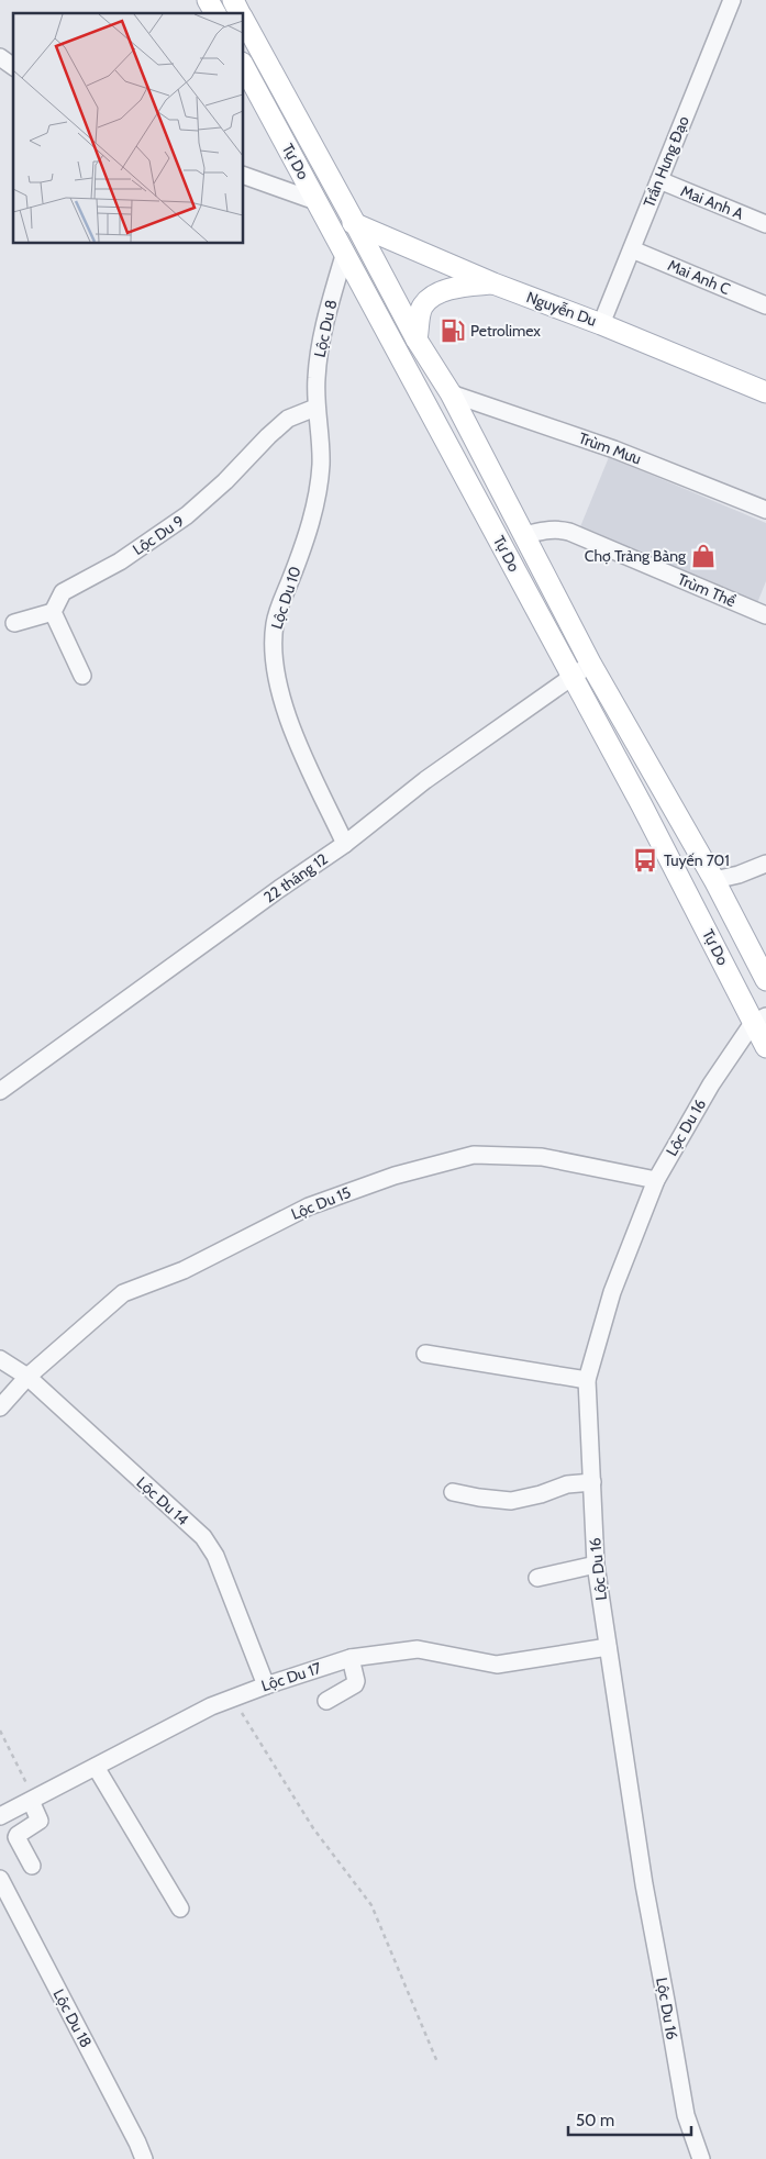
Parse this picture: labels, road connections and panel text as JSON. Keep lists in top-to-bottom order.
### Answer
{
  "streets": {
    "main road": ["Tự Do", "Nguyễn Du"],
    "street": [
      "Trần Hưng Đạo",
      "Mai Anh A",
      "Mai Anh C",
      "Lộc Du 8",
      "Trùm Mưu",
      "Lộc Du 9",
      "Trùm Thể",
      "Lộc Du 10",
      "22 tháng 12",
      "Lộc Du 16",
      "Lộc Du 15",
      "Lộc Du 14",
      "Lộc Du 17",
      "Lộc Du 18"
    ]
  },
  "crossings": [
    ["Tự Do", "Nguyễn Du"],
    ["Tự Do", "Lộc Du 8"],
    ["Tự Do", "Trùm Mưu"],
    ["Tự Do", "Trùm Thể"],
    ["Tự Do", "22 tháng 12"],
    ["Tự Do", "Lộc Du 16"],
    ["Trần Hưng Đạo", "Mai Anh A"],
    ["Trần Hưng Đạo", "Mai Anh C"],
    ["Trần Hưng Đạo", "Nguyễn Du"],
    ["Lộc Du 8", "Lộc Du 9"],
    ["Lộc Du 8", "Lộc Du 10"],
    ["Lộc Du 9", "Lộc Du 10"],
    ["Lộc Du 10", "22 tháng 12"],
    ["Lộc Du 16", "Lộc Du 15"],
    ["Lộc Du 16", "Lộc Du 17"],
    ["Lộc Du 15", "Lộc Du 14"],
    ["Lộc Du 14", "Lộc Du 17"]
  ],
  "places": {
    "fuel station": ["Petrolimex"],
    "shop": ["Chợ Trảng Bàng"],
    "bus stop": ["Tuyến 701"]
  },
  "scale_bar": "50 m"
}
